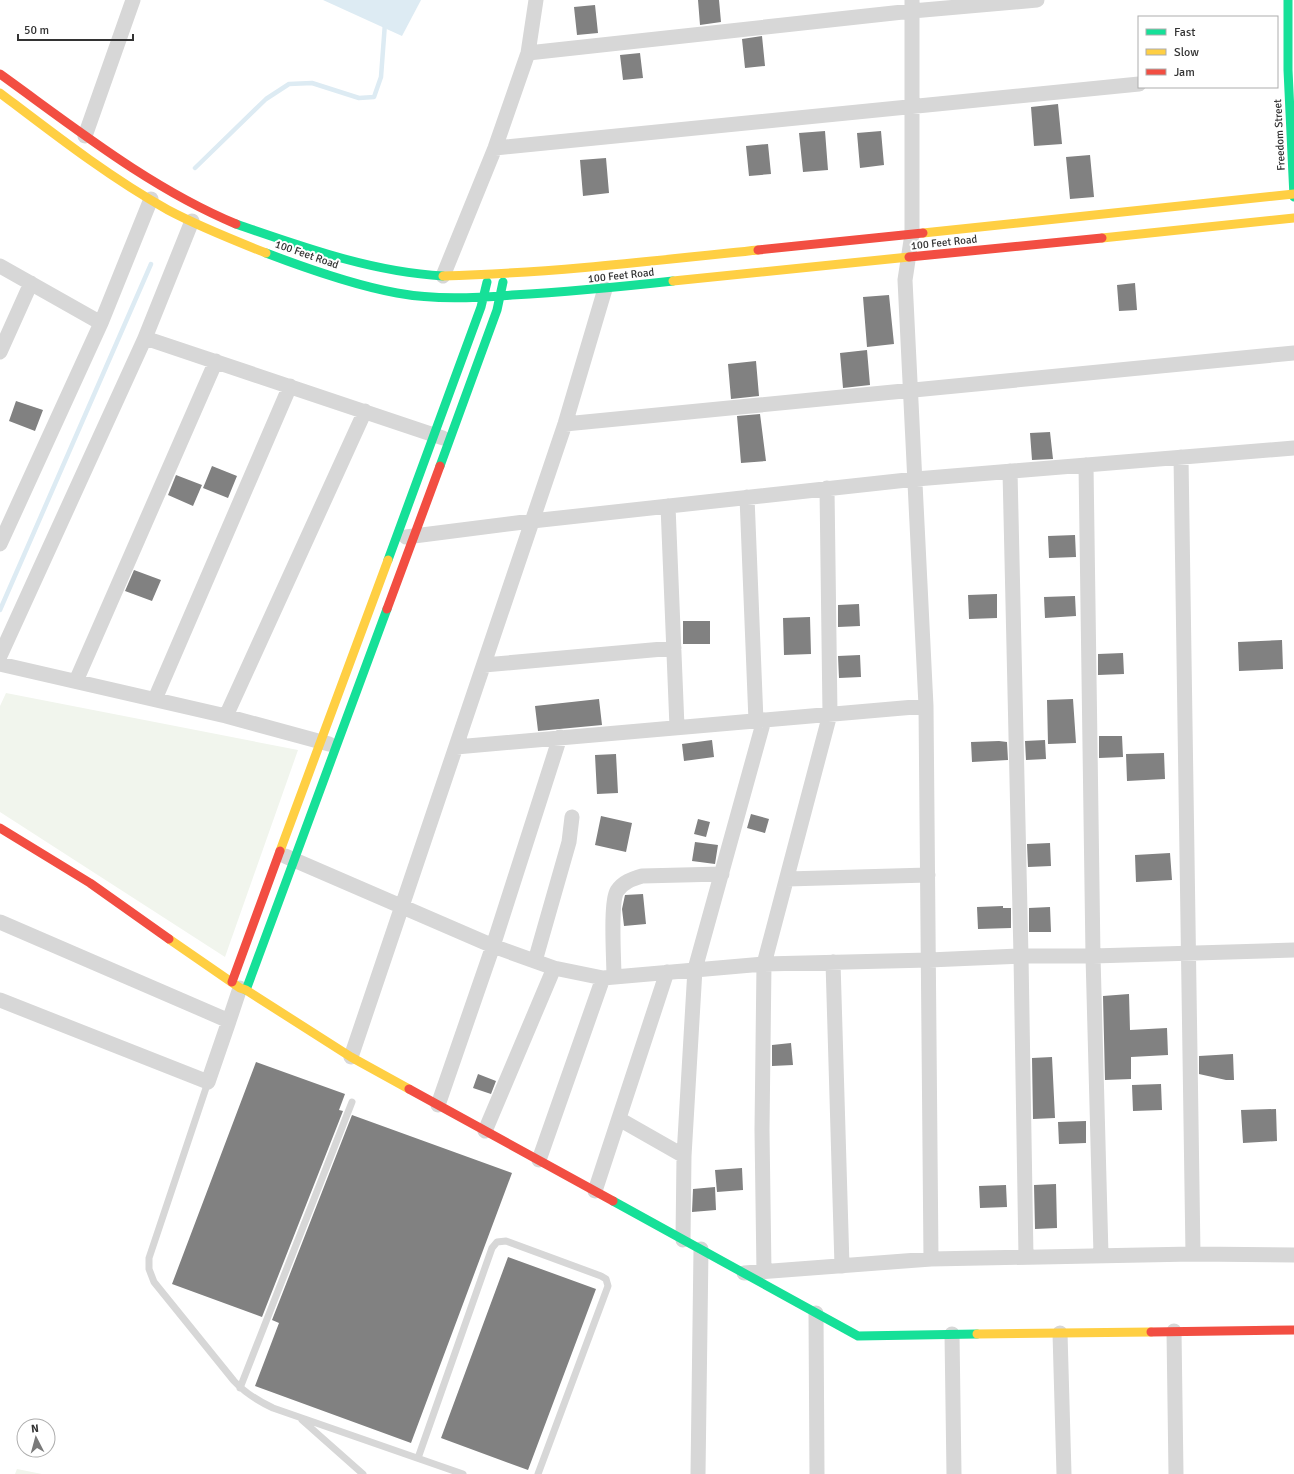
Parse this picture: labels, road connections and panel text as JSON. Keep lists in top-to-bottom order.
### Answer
{
  "streets": {
    "street": ["Freedom Street", "100 Feet Road"]
  },
  "crossings": [
    ["Freedom Street", "100 Feet Road"]
  ],
  "legend": ["Fast", "Slow", "Jam"],
  "scale_bar": "50 m",
  "north": "top"
}
